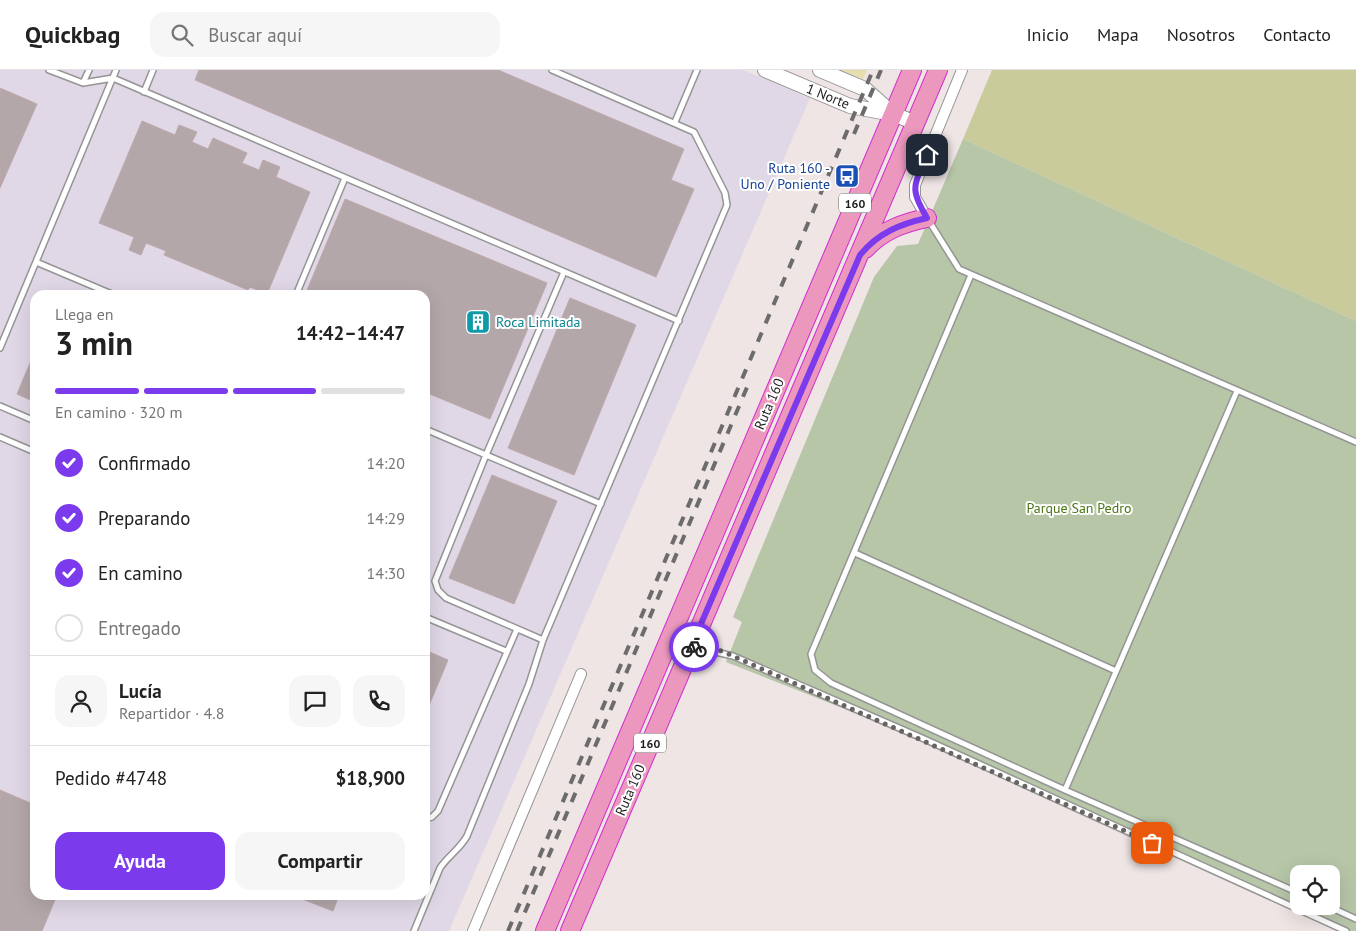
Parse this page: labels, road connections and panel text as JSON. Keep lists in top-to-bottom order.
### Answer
{
  "streets": {
    "highway": ["160", "Ruta 160"],
    "street": ["1 Norte"]
  },
  "crossings": [
    ["1 Norte", "Ruta 160"]
  ],
  "parks": ["Parque San Pedro"],
  "places": {
    "bus stop": ["Ruta 160 - Uno / Poniente"],
    "building": ["Roca Limitada"]
  },
  "page": {
    "header": "Quickbag",
    "search": "Buscar aquí",
    "nav": [
      "Inicio",
      "Mapa",
      "Nosotros",
      "Contacto"
    ],
    "heading": ["3 min", "Llega en", "14:42–14:47"],
    "panel": [
      "Lucía",
      "Repartidor · 4.8",
      "Pedido #4748",
      "$18,900"
    ],
    "bar": "En camino · 320 m",
    "list": [
      ["Confirmado", "14:20"],
      ["Preparando", "14:29"],
      ["En camino", "14:30"],
      "Entregado"
    ],
    "buttons": ["Ayuda", "Compartir"]
  }
}
